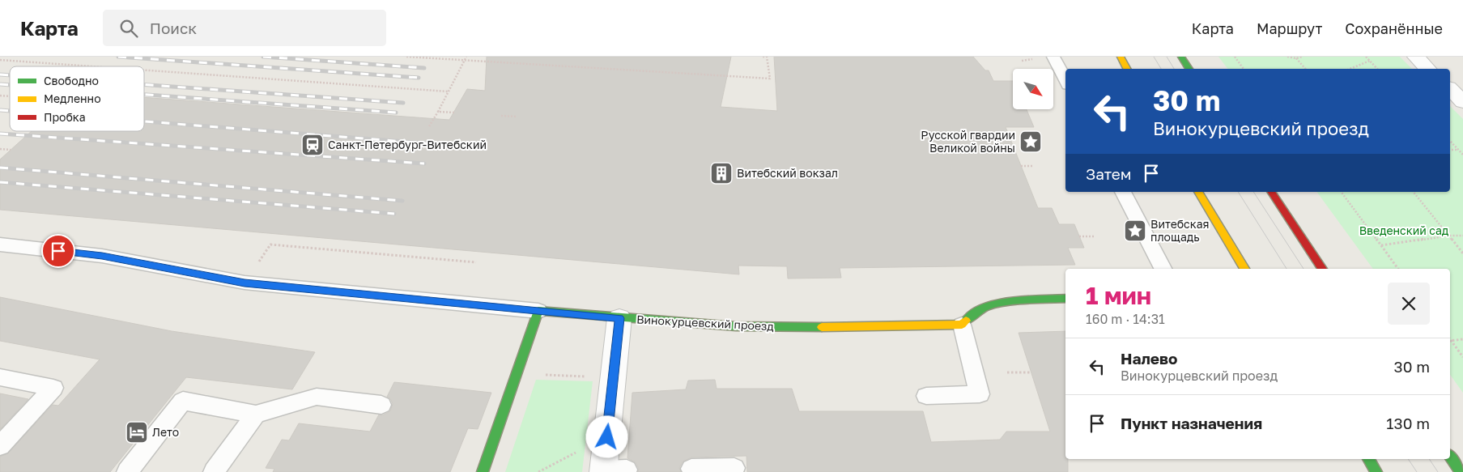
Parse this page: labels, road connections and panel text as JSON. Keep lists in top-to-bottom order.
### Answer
{
  "streets": {
    "street": ["Винокурцевский проезд"]
  },
  "parks": ["Введенский сад"],
  "places": {
    "place": ["Русской гвардии Великой войны", "Витебская площадь"],
    "station": ["Санкт-Петербург-Витебский"],
    "building": ["Витебский вокзал"],
    "hotel": ["Лето"]
  },
  "legend": ["Свободно", "Медленно", "Пробка"],
  "north": "bottom right",
  "page": {
    "header": "Карта",
    "search": "Поиск",
    "nav": ["Карта", "Маршрут", "Сохранённые"],
    "turn": ["30 m", "Винокурцевский проезд"],
    "then": "Затем",
    "heading": ["1 мин", "160 m · 14:31"],
    "list": [
      {
        "name": "Налево",
        "note": "Винокурцевский проезд",
        "value": "30 m"
      },
      {
        "name": "Пункт назначения",
        "value": "130 m"
      }
    ]
  }
}
